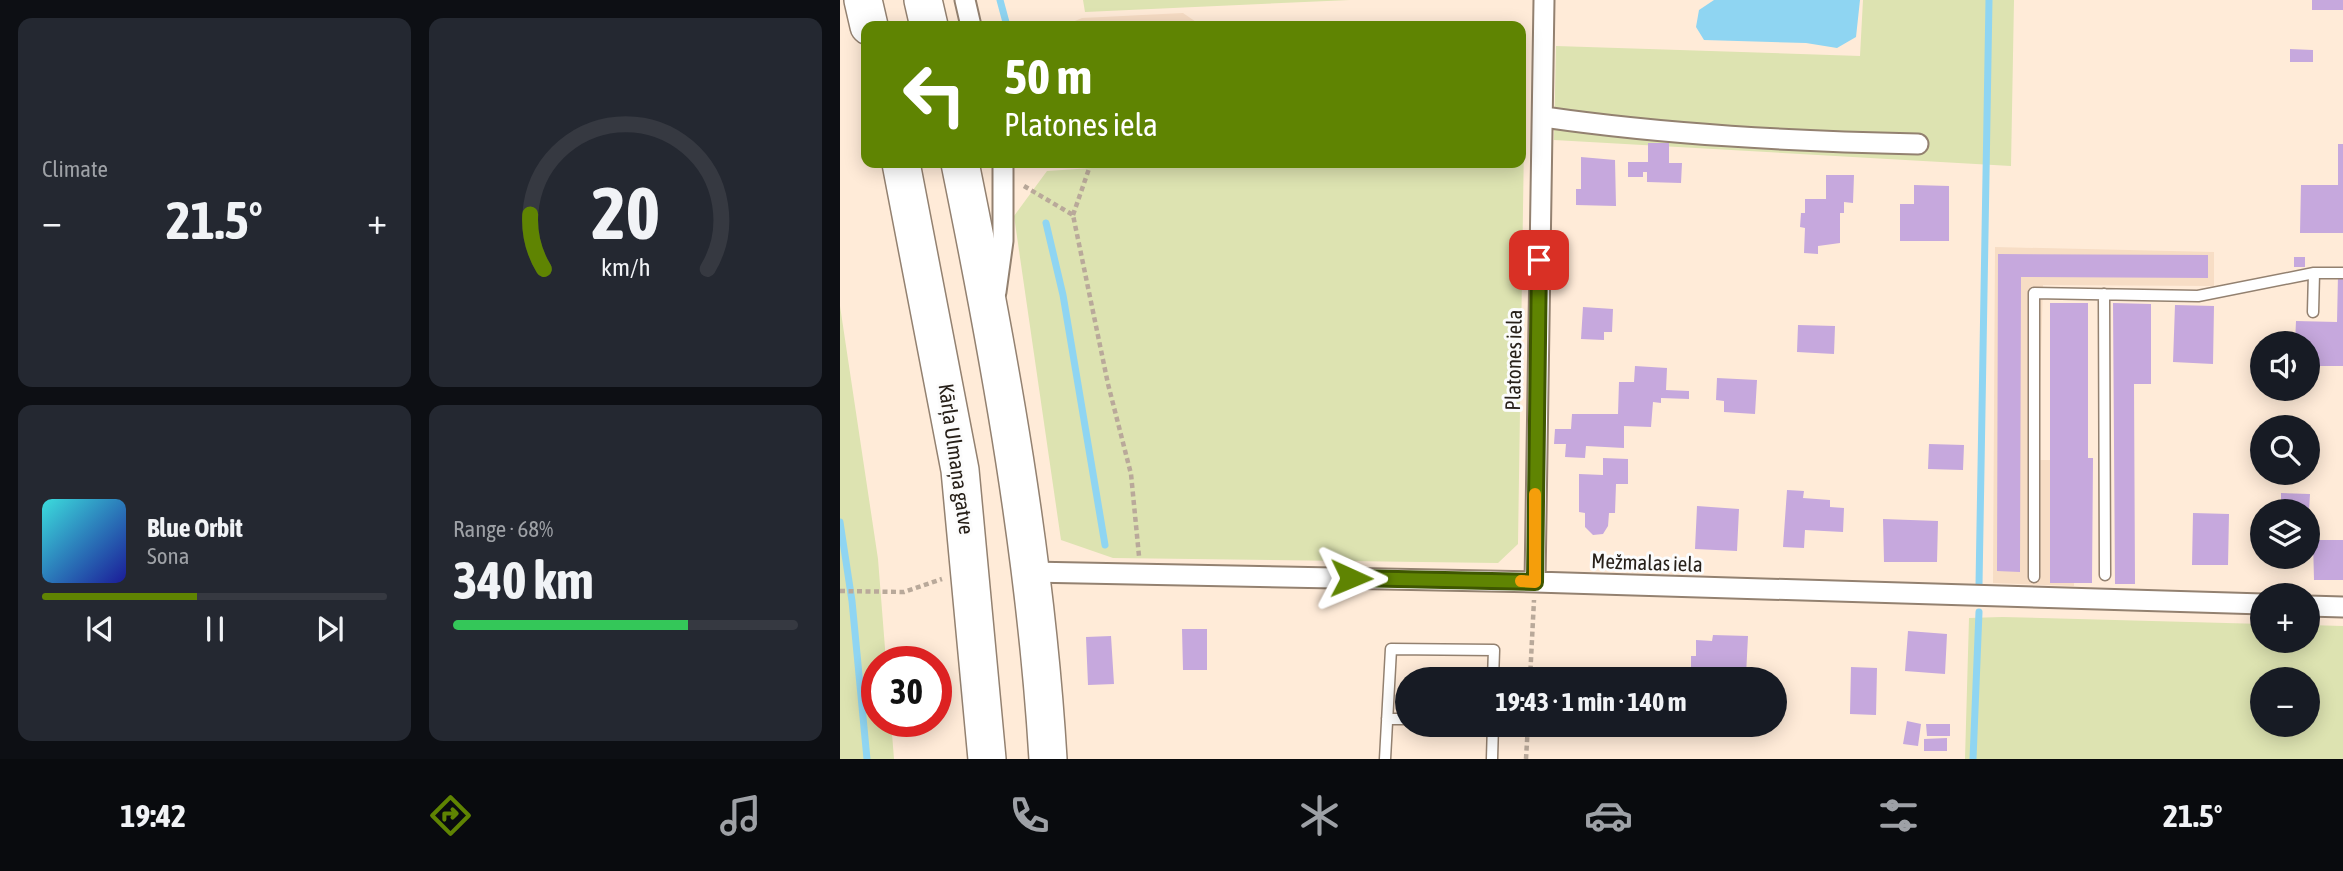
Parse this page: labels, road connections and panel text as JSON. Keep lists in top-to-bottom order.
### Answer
{
  "streets": {
    "highway": ["Kārļa Ulmaņa gatve"],
    "street": ["Platones iela", "Mežmalas iela"]
  },
  "crossings": [
    ["Platones iela", "Mežmalas iela"]
  ],
  "page": {
    "tile": [
      "Climate",
      ["Range · 68%", "340 km"]
    ],
    "turn": ["50 m", "Platones iela"],
    "heat": ["−", "21.5°", "+"],
    "map_buttons": ["+", "−"],
    "song": ["Blue Orbit", "Sona"],
    "limit": "30",
    "trip": "19:43 · 1 min · 140 m",
    "tabs": ["19:42", "21.5°"],
    "gauge": ["20", "km/h"]
  }
}
